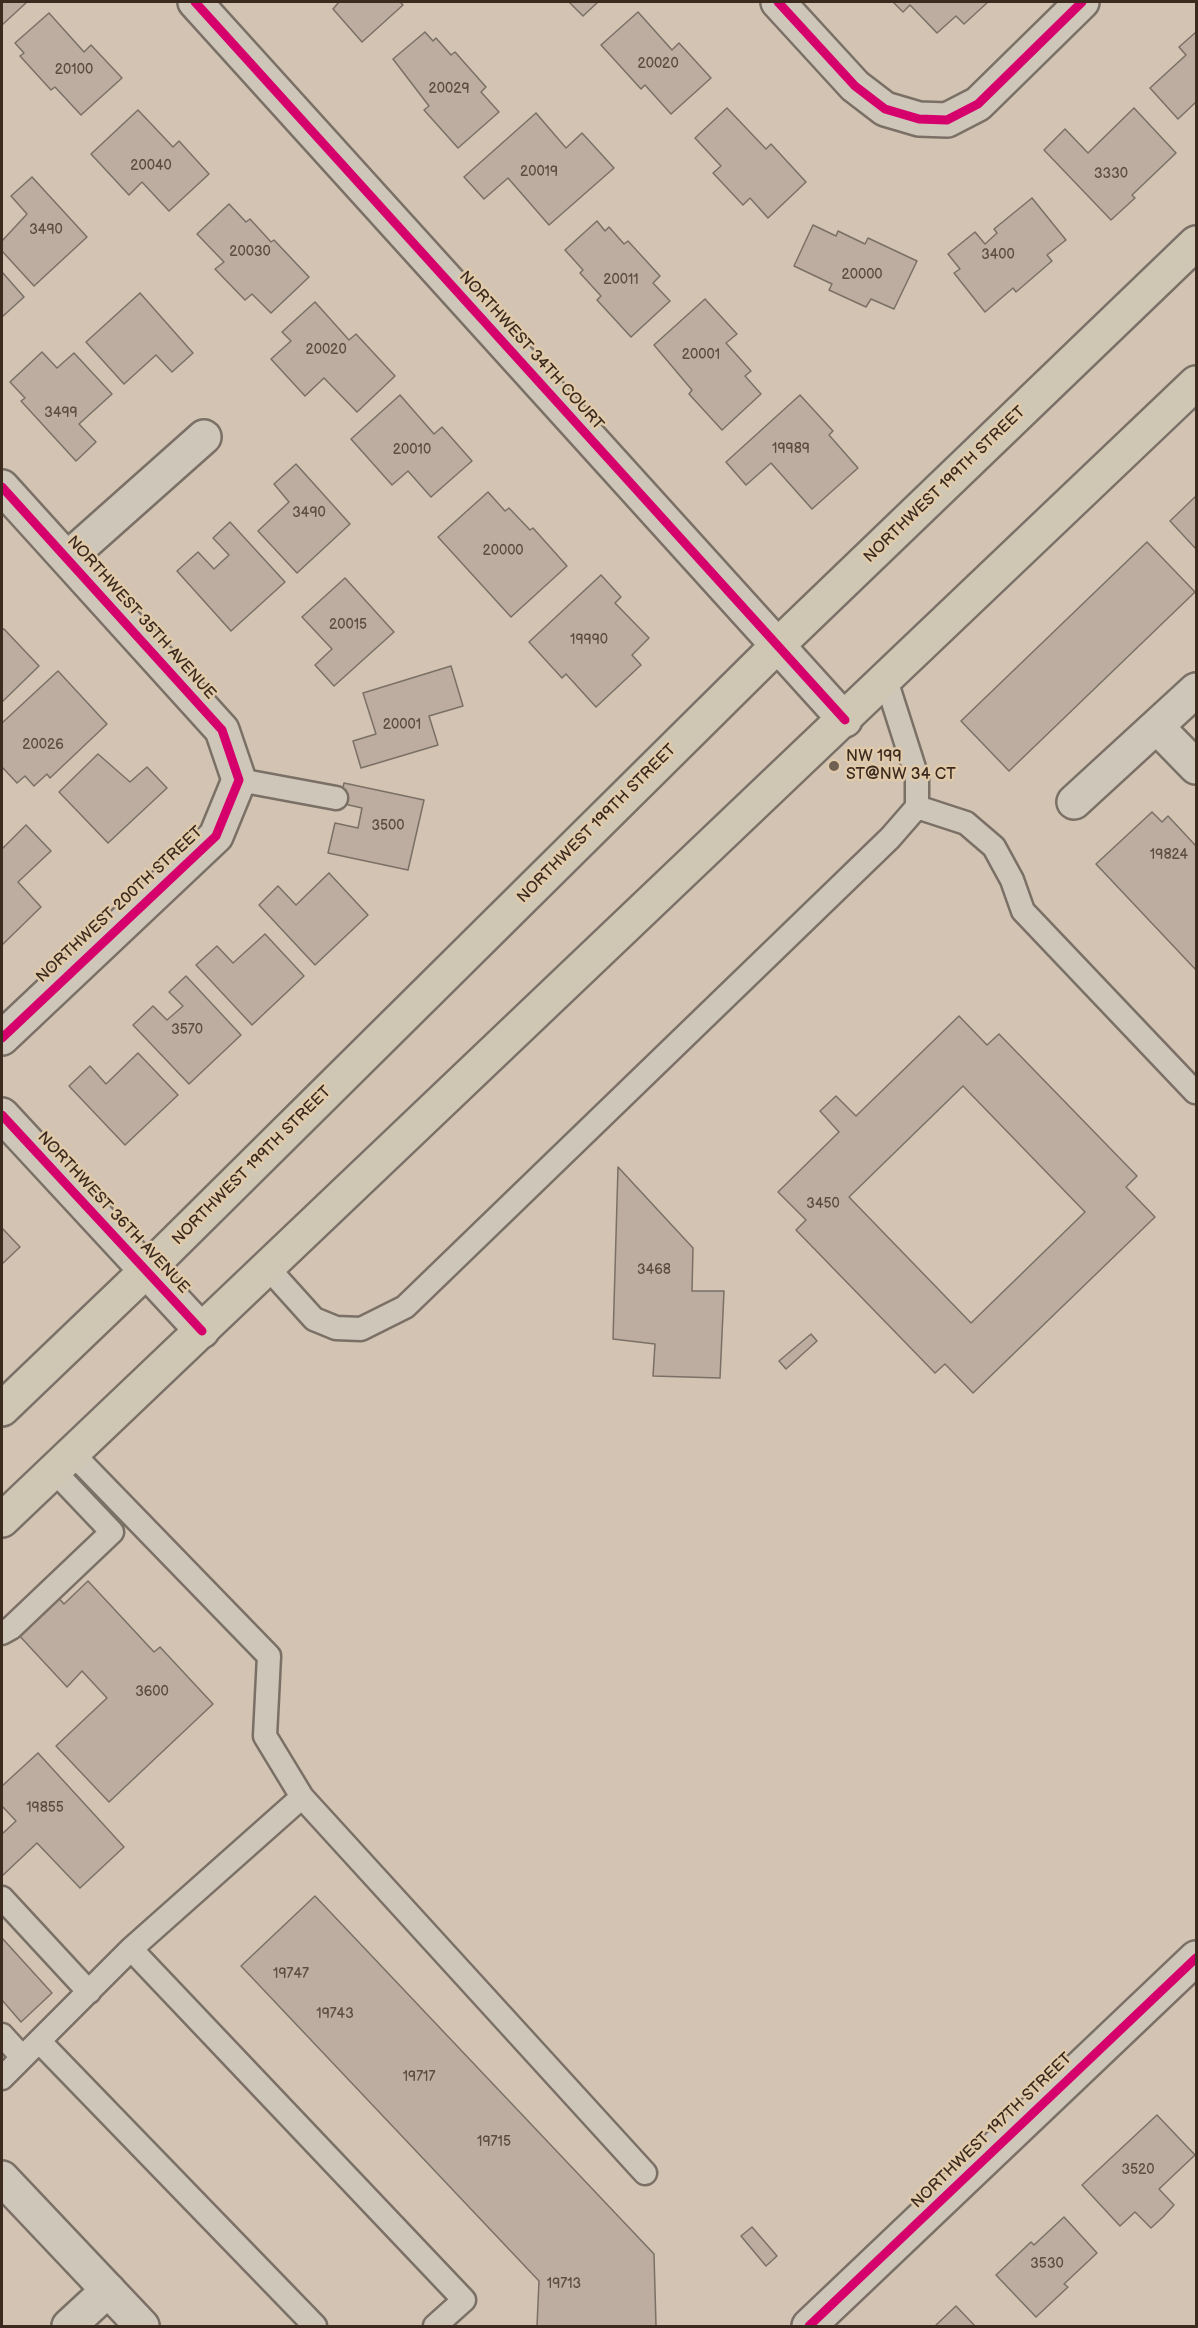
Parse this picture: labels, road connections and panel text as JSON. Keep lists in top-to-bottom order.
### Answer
{
  "streets": {
    "main road": ["NORTHWEST 199TH STREET"],
    "street": [
      "NORTHWEST 34TH COURT",
      "NORTHWEST 35TH AVENUE",
      "NORTHWEST 200TH STREET",
      "NORTHWEST 36TH AVENUE",
      "NORTHWEST 197TH STREET"
    ]
  },
  "crossings": [
    ["NORTHWEST 34TH COURT", "NORTHWEST 199TH STREET"],
    ["NORTHWEST 199TH STREET", "NORTHWEST 36TH AVENUE"],
    ["NORTHWEST 35TH AVENUE", "NORTHWEST 200TH STREET"]
  ],
  "places": ["NW 199 ST@NW 34 CT"],
  "house_numbers": [
    "20020",
    "20100",
    "20029",
    "20040",
    "20019",
    "3330",
    "3490",
    "20030",
    "3400",
    "20000",
    "20011",
    "20020",
    "20001",
    "3499",
    "19989",
    "20010",
    "3490",
    "20000",
    "20015",
    "19990",
    "20001",
    "20026",
    "3500",
    "19824",
    "3570",
    "3450",
    "3468",
    "3600",
    "19855",
    "19747",
    "19743",
    "19717",
    "19715",
    "3520",
    "3530",
    "19713"
  ]
}
